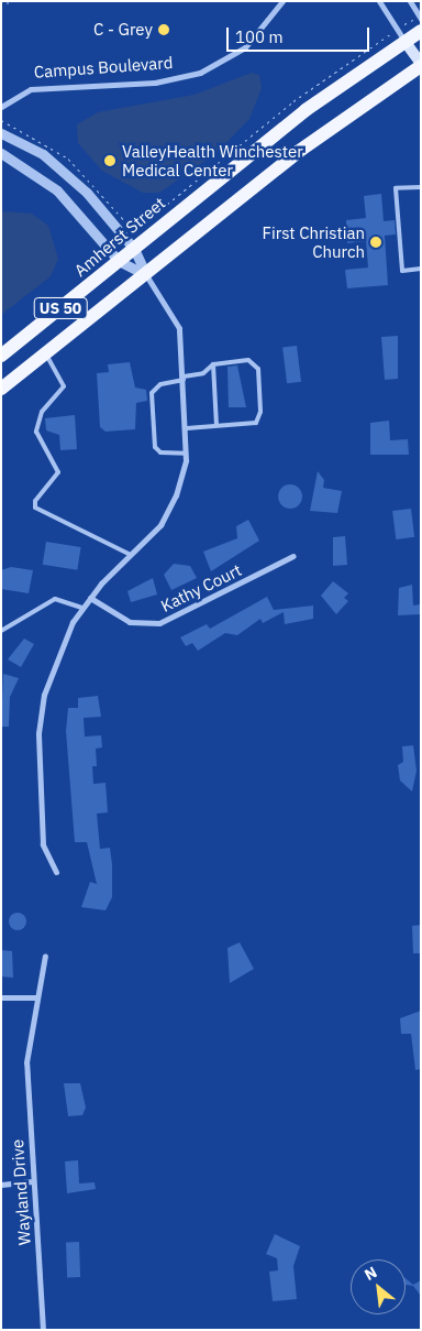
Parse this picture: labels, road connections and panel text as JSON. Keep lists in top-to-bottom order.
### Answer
{
  "streets": {
    "main road": ["Amherst Street", "US 50"],
    "street": ["Campus Boulevard", "Kathy Court", "Wayland Drive"]
  },
  "places": ["C - Grey", "ValleyHealth Winchester Medical Center", "First Christian Church"],
  "scale_bar": "100 m",
  "north": "top left"
}
